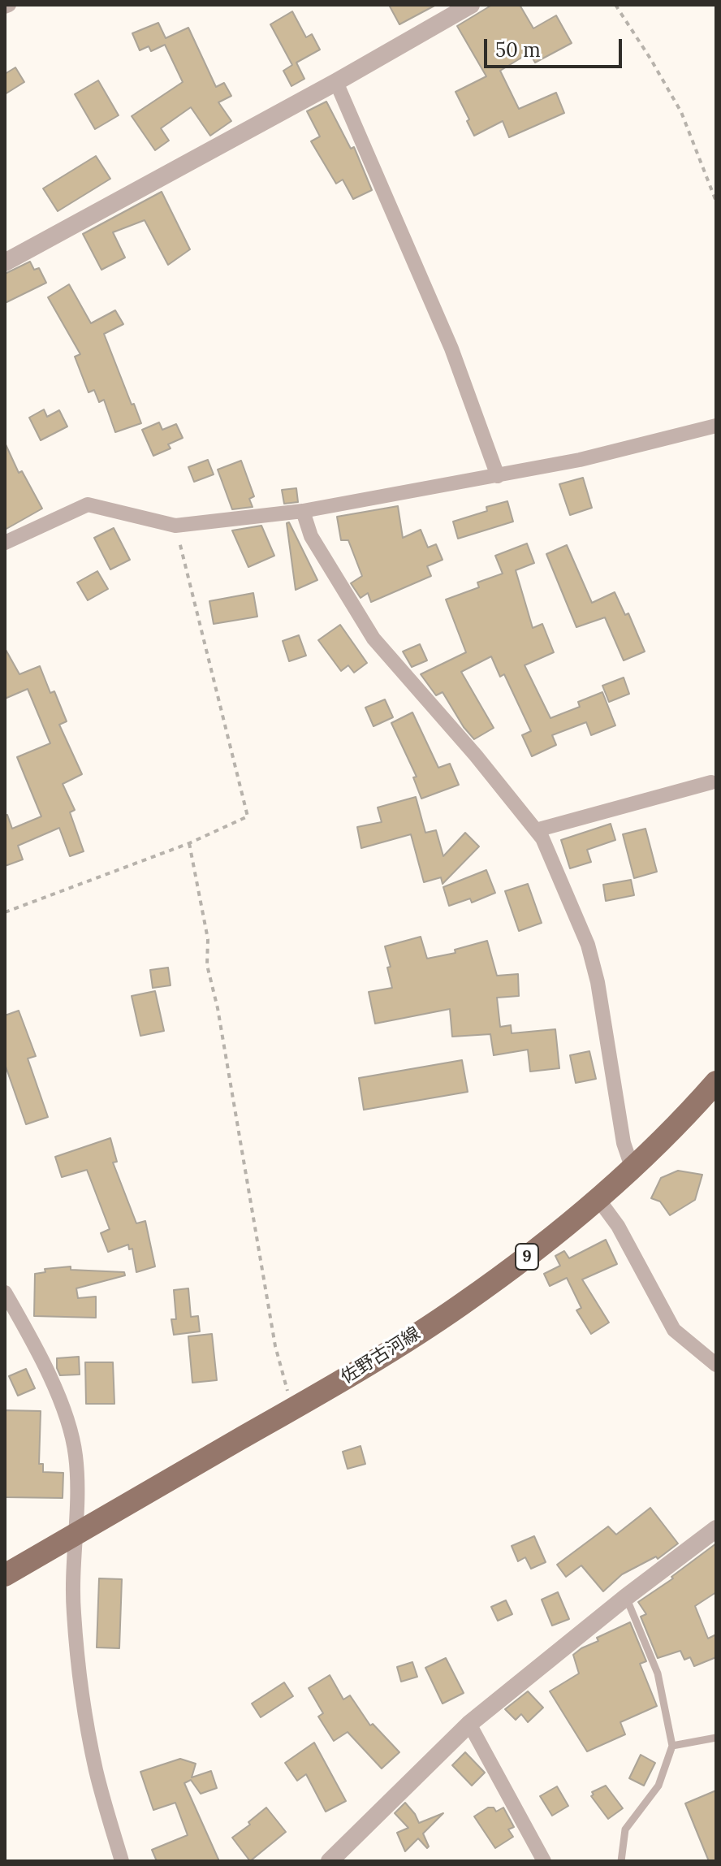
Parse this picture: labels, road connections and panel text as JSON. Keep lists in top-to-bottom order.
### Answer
{
  "streets": {
    "main road": ["9", "佐野古河線"]
  },
  "scale_bar": "50 m"
}
